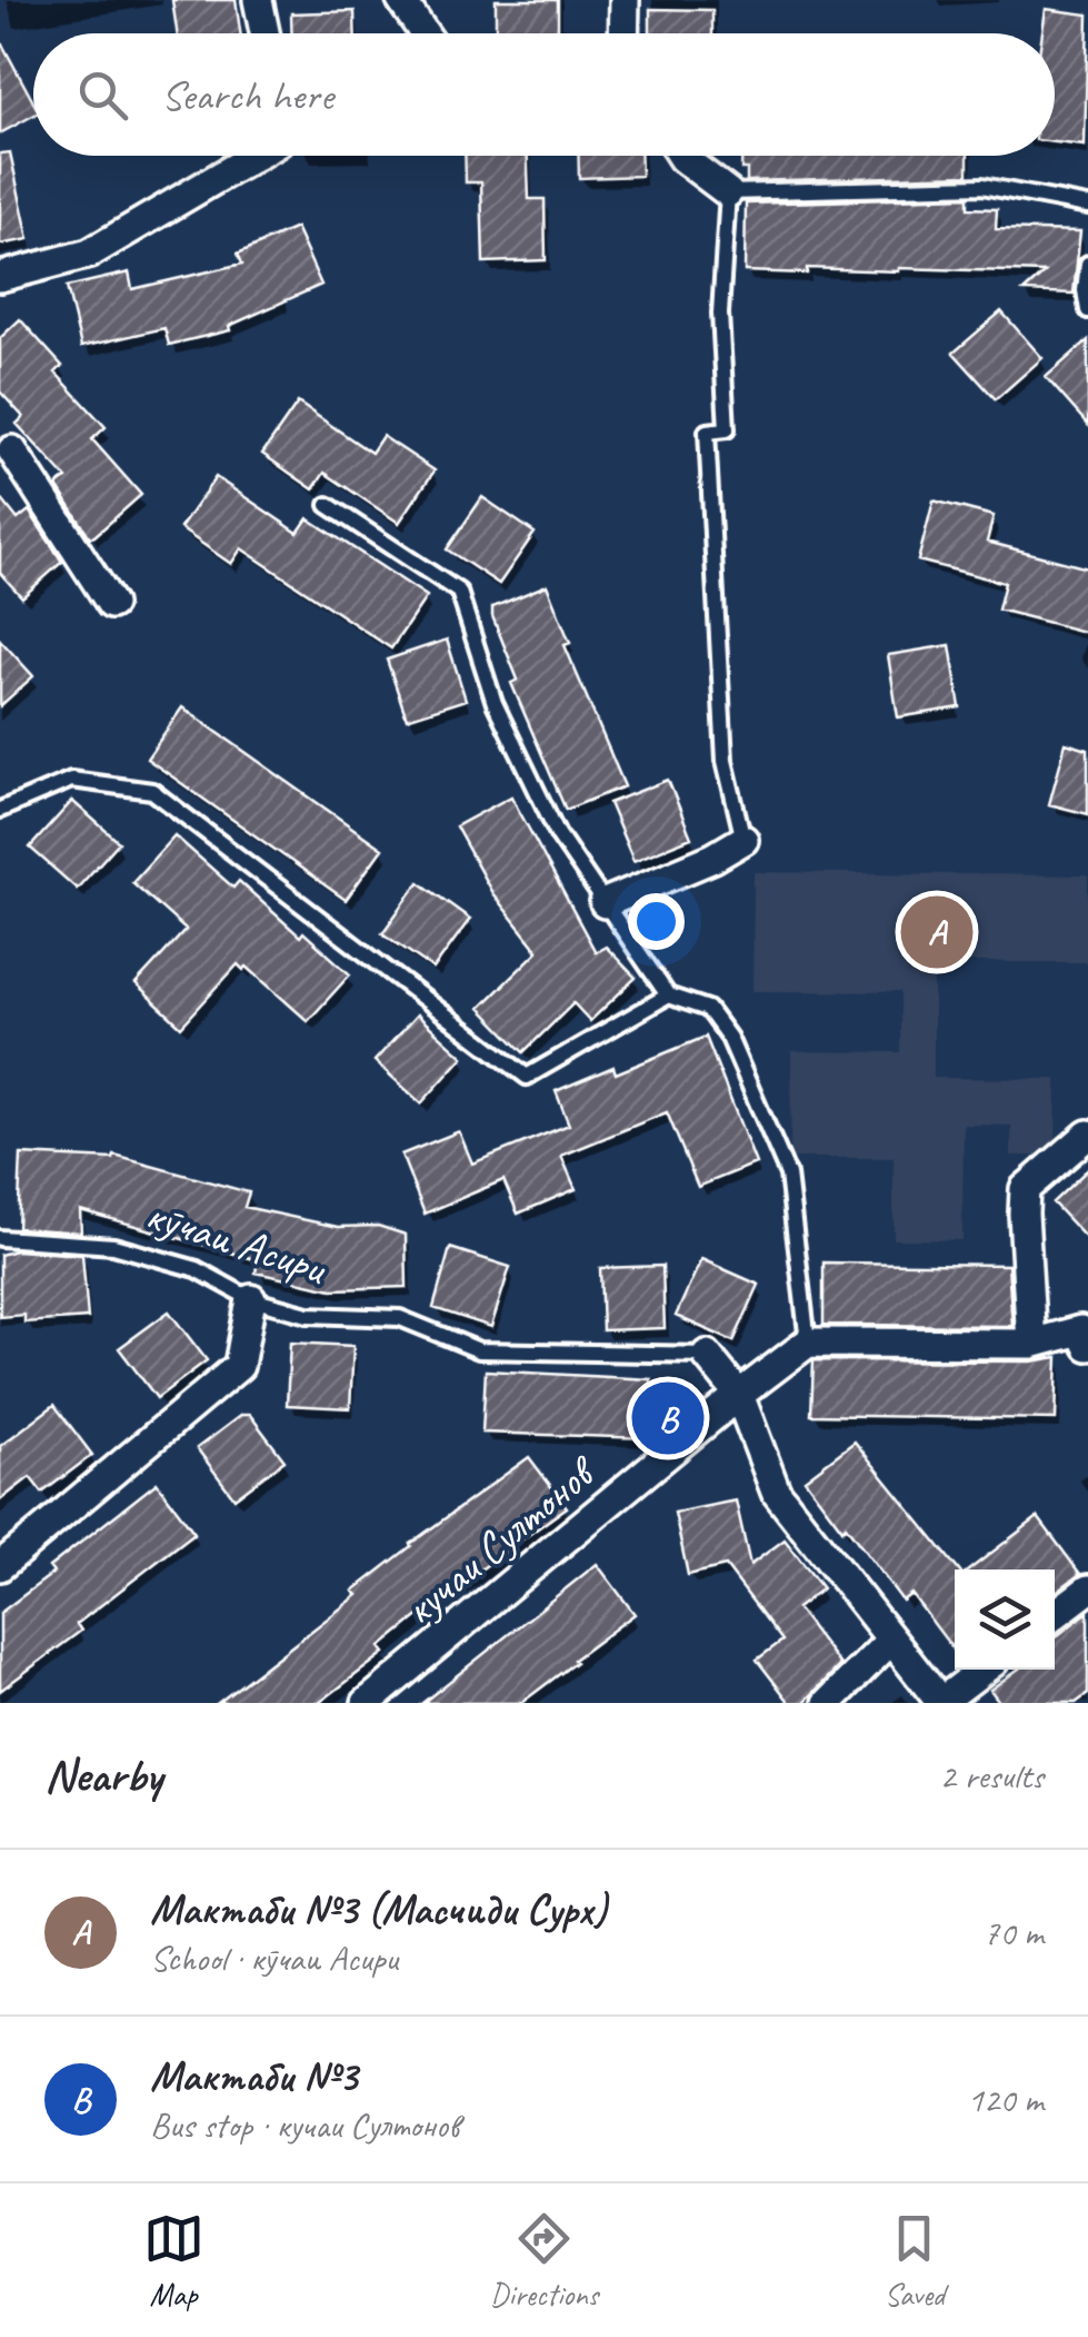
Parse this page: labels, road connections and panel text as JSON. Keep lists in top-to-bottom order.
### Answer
{
  "streets": {
    "street": ["кучаи Султонов"],
    "lane": ["кӯчаи Асири"]
  },
  "page": {
    "search": "Search here",
    "pins": ["A", "B"],
    "heading": ["Nearby", "2 results"],
    "list": [
      {
        "mark": "A",
        "name": "Мактаби №3 (Масчиди Сурх)",
        "note": "School · кӯчаи Асири",
        "value": "70 m"
      },
      {
        "mark": "B",
        "name": "Мактаби №3",
        "note": "Bus stop · кучаи Султонов",
        "value": "120 m"
      }
    ],
    "nav": ["Map", "Directions", "Saved"]
  }
}
